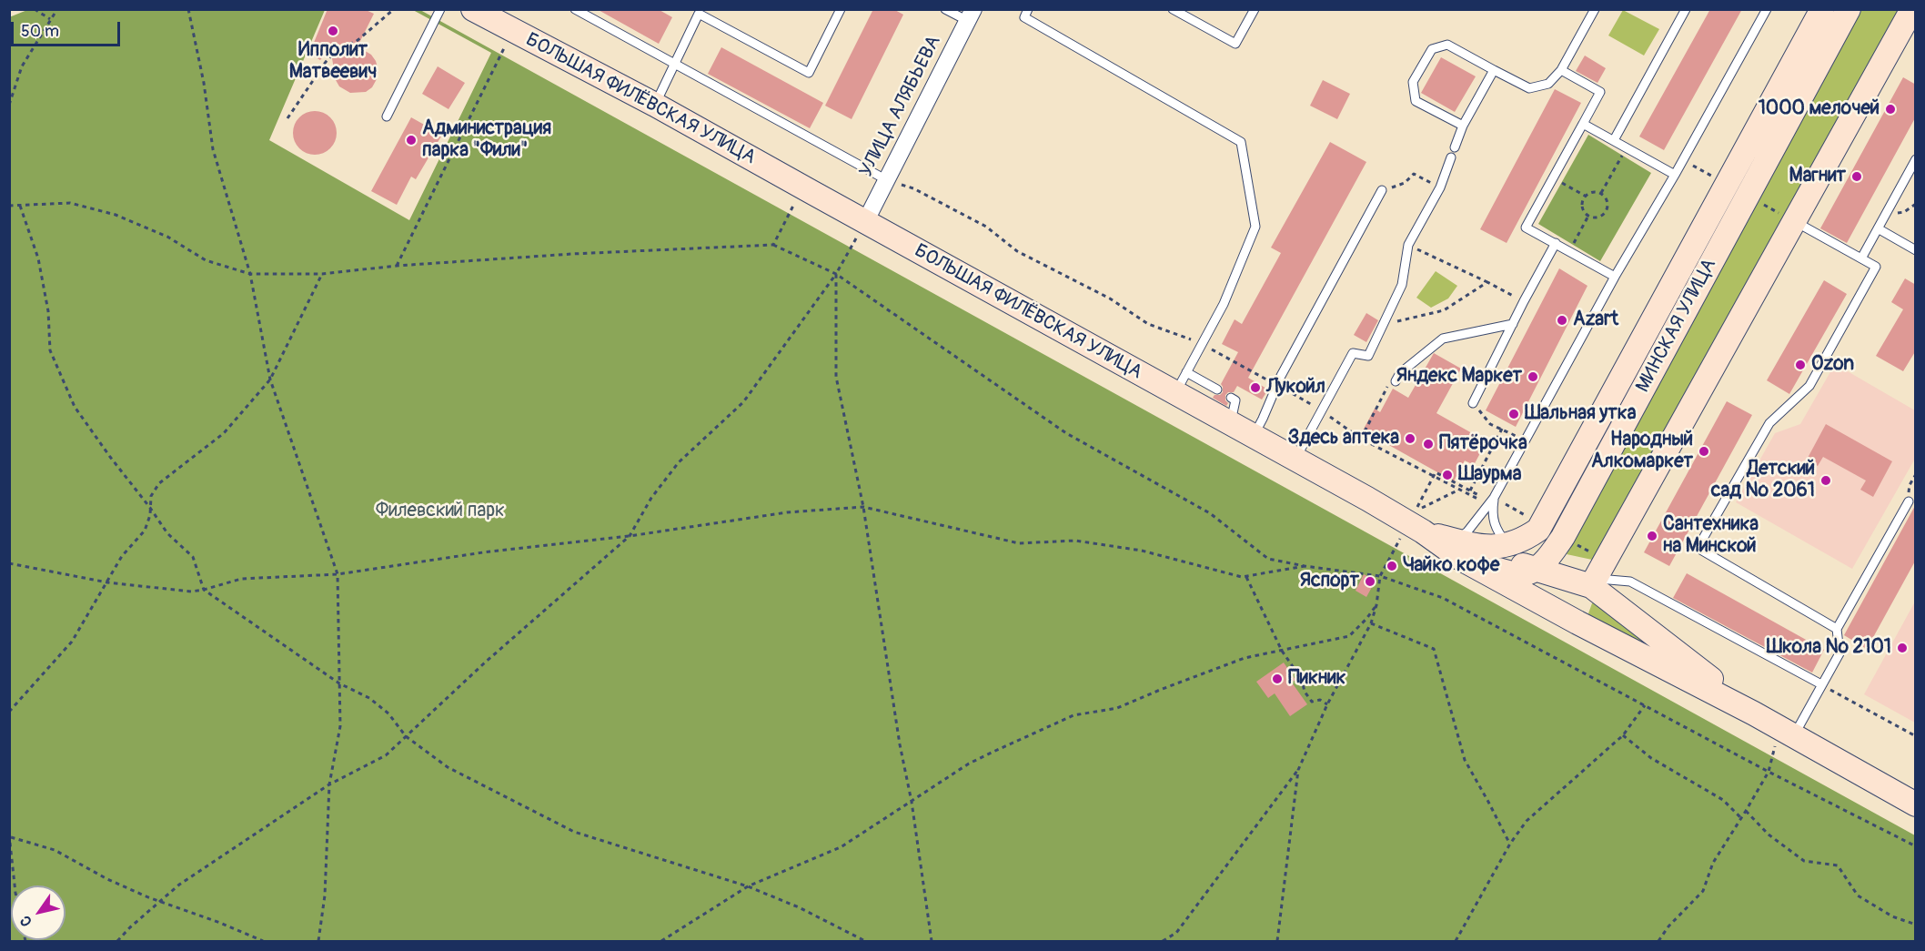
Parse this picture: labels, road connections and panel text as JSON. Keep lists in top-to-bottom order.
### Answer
{
  "streets": {
    "main road": ["БОЛЬШАЯ ФИЛЁВСКАЯ УЛИЦА", "МИНСКАЯ УЛИЦА"],
    "street": ["УЛИЦА АЛЯБЬЕВА"]
  },
  "crossings": [
    ["БОЛЬШАЯ ФИЛЁВСКАЯ УЛИЦА", "УЛИЦА АЛЯБЬЕВА"],
    ["БОЛЬШАЯ ФИЛЁВСКАЯ УЛИЦА", "МИНСКАЯ УЛИЦА"]
  ],
  "parks": ["Филевский парк"],
  "places": [
    "Ипполит Матвеевич",
    "1000 мелочей",
    "Администрация парка \"Фили\"",
    "Магнит",
    "Azart",
    "Ozon",
    "Яндекс Маркет",
    "Лукойл",
    "Шальная утка",
    "Здесь аптека",
    "Пятёрочка",
    "Народный Алкомаркет",
    "Шаурма",
    "Детский сад № 2061",
    "Сантехника на Минской",
    "Чайко кофе",
    "Яспорт",
    "Школа № 2101",
    "Пикник"
  ],
  "scale_bar": "50 m",
  "north": "bottom left"
}
